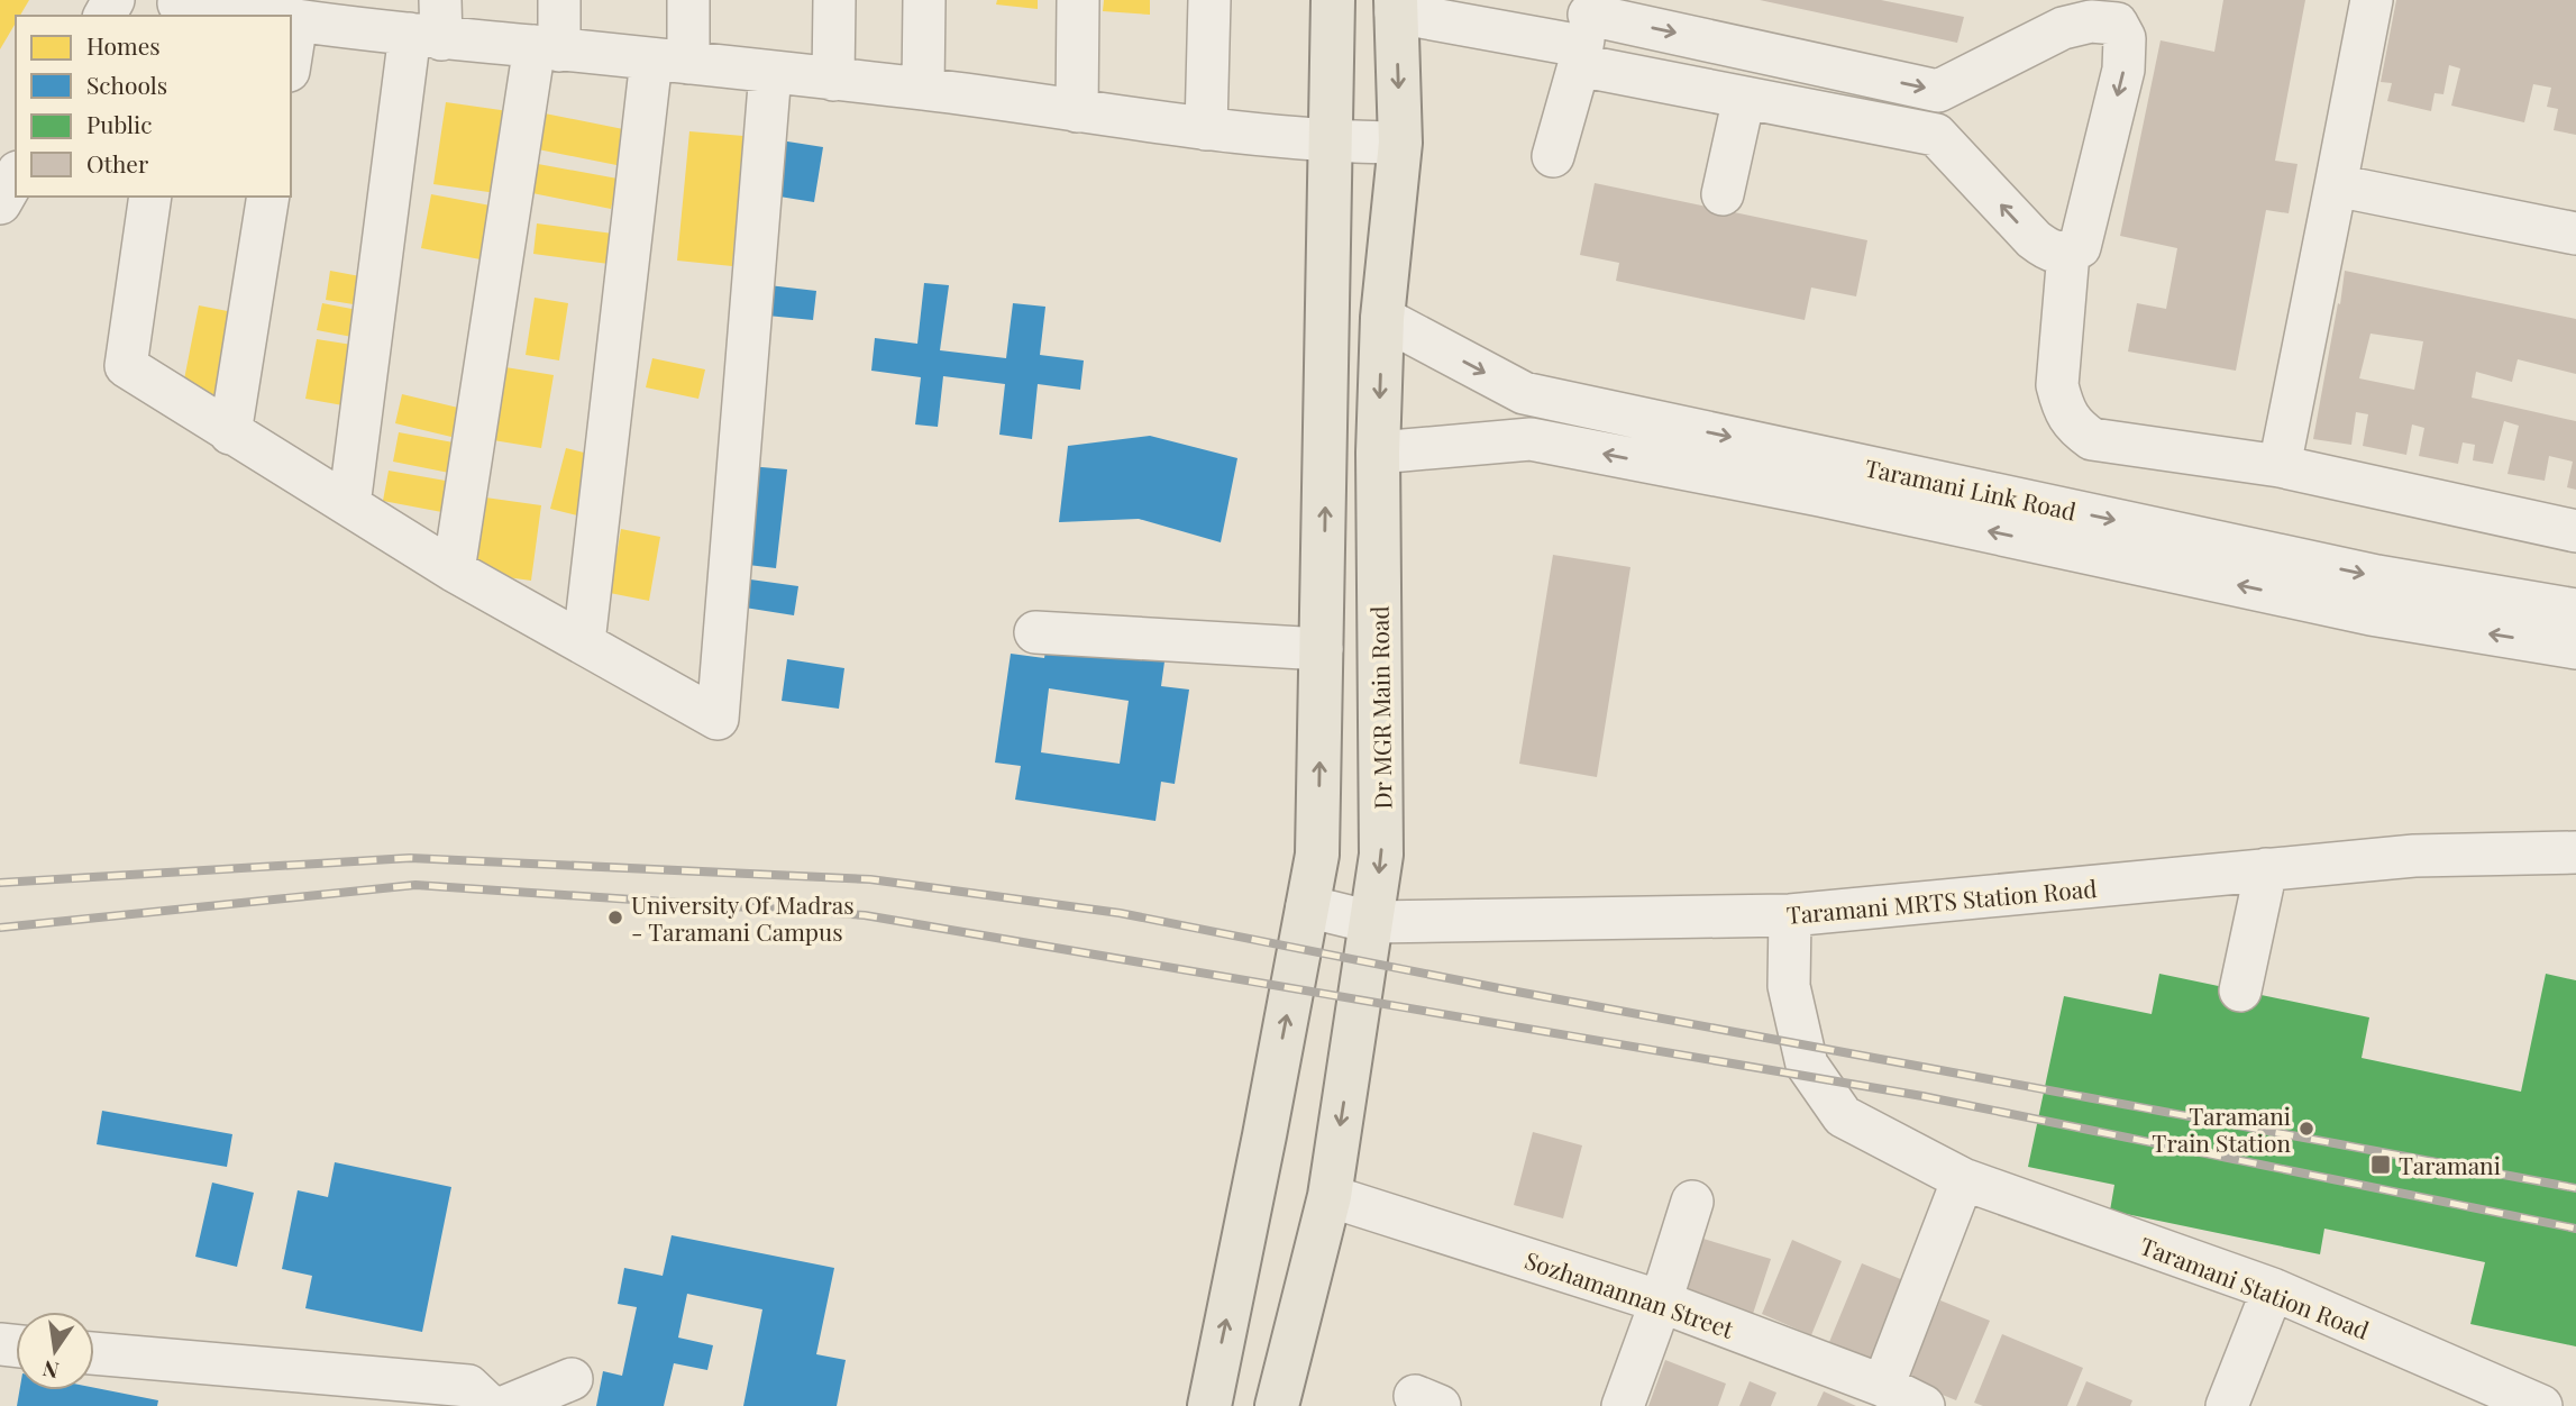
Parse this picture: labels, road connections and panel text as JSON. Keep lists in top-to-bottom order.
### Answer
{
  "streets": {
    "main road": ["Dr MGR Main Road"],
    "street": [
      "Taramani Link Road",
      "Taramani MRTS Station Road",
      "Taramani Station Road",
      "Sozhamannan Street"
    ]
  },
  "crossings": [
    ["Taramani Link Road", "Dr MGR Main Road"],
    ["Dr MGR Main Road", "Taramani MRTS Station Road"],
    ["Dr MGR Main Road", "Sozhamannan Street"],
    ["Taramani MRTS Station Road", "Taramani Station Road"]
  ],
  "places": {
    "other": ["University Of Madras - Taramani Campus", "Taramani Train Station"],
    "transit": ["Taramani"]
  },
  "legend": [
    "Homes",
    "Schools",
    "Public",
    "Other"
  ],
  "north": "bottom"
}
